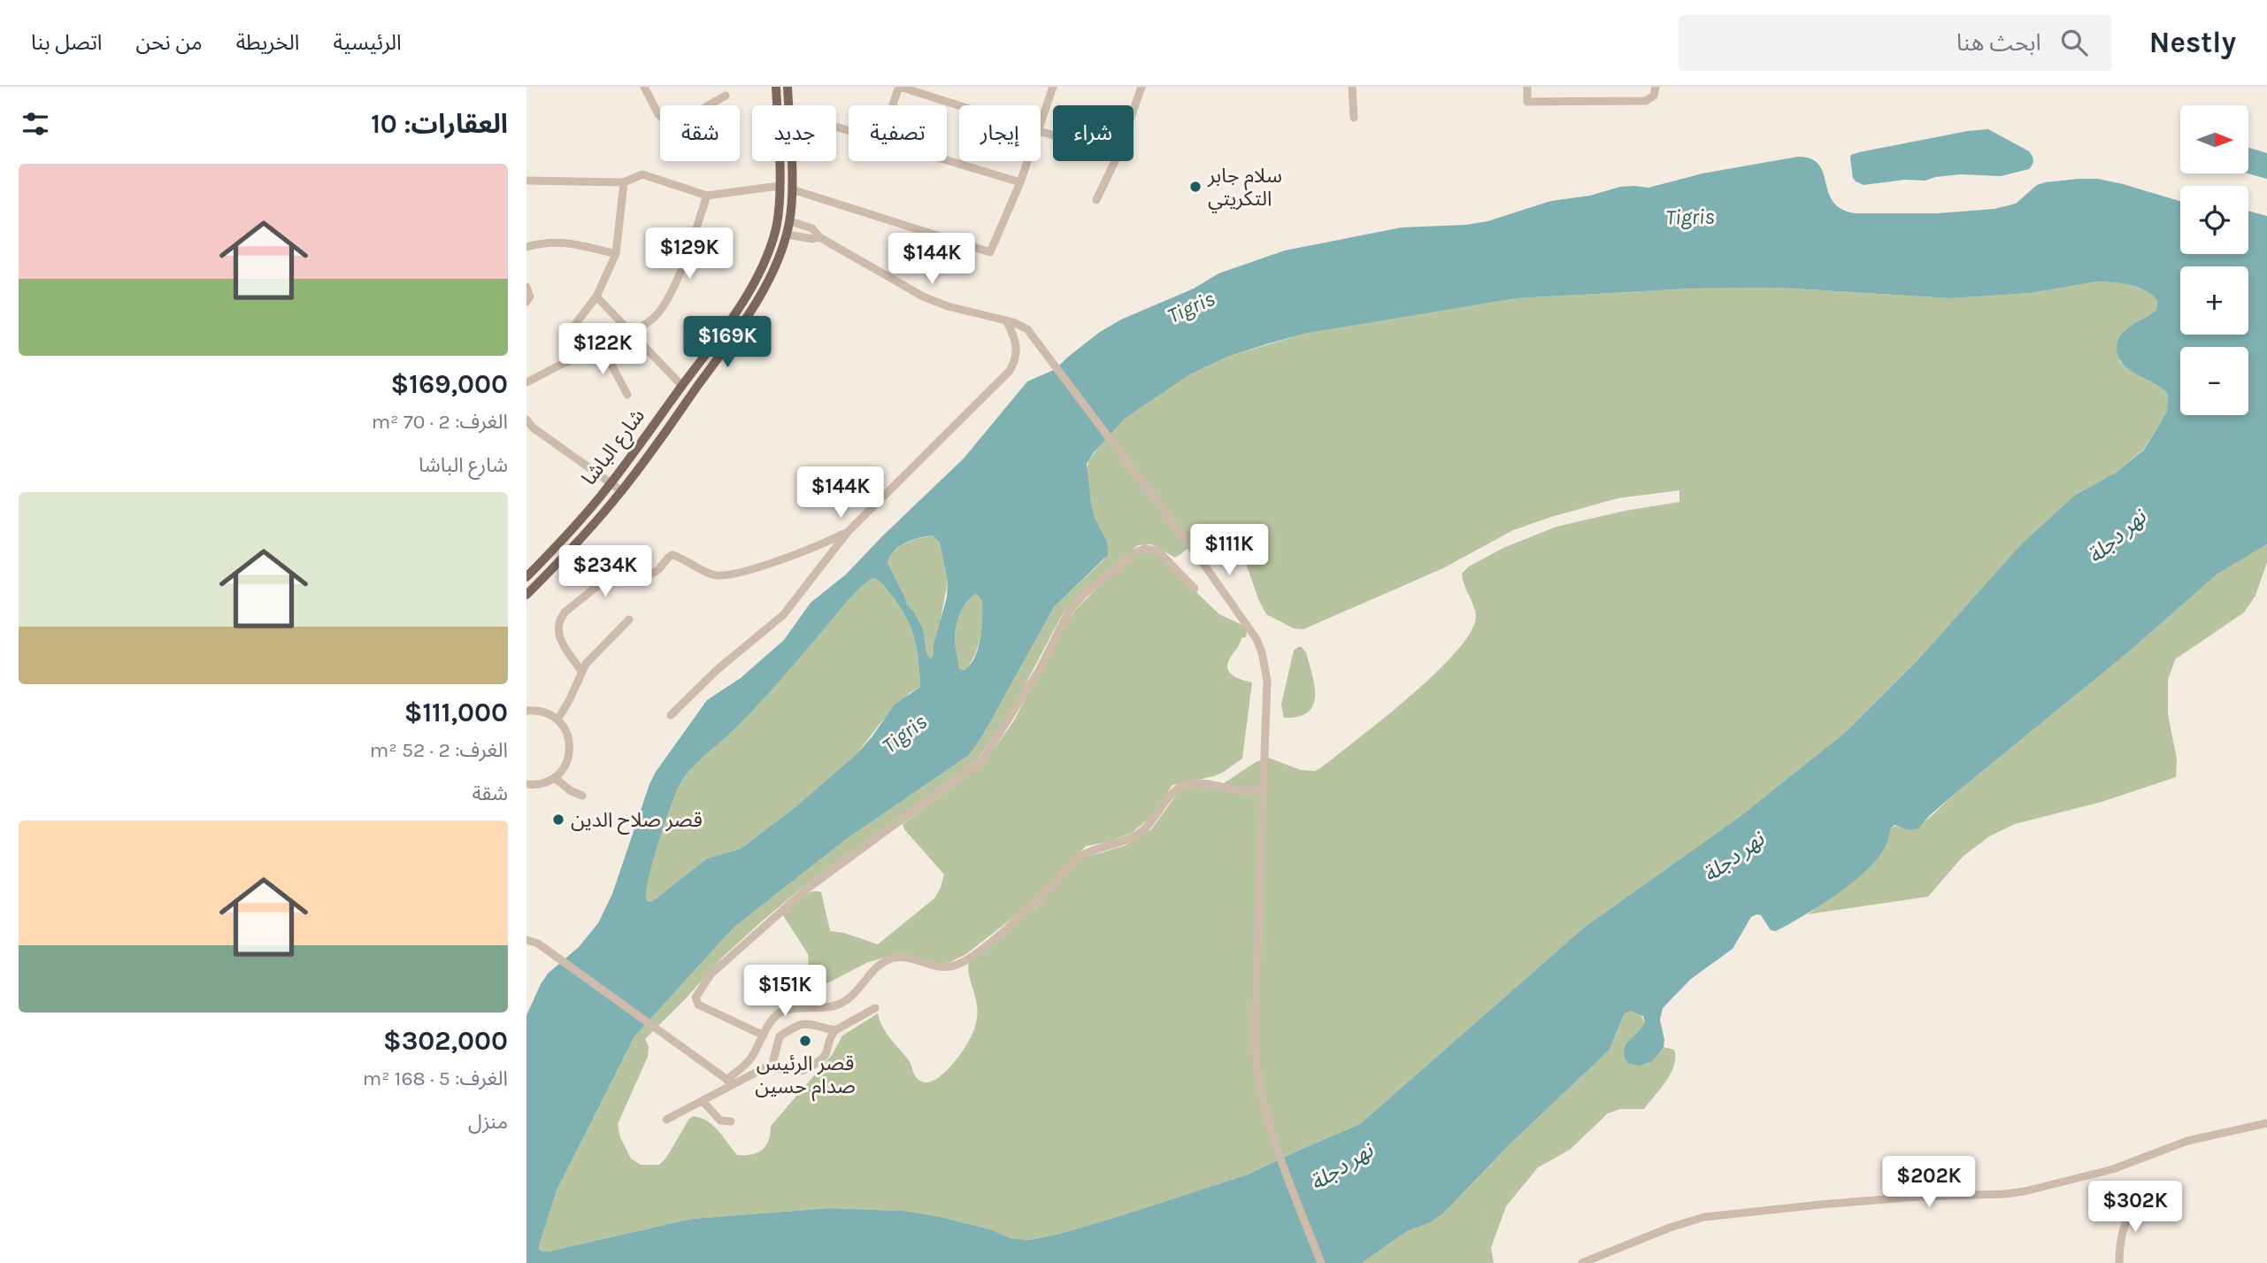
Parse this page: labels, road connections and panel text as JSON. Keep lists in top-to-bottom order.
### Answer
{
  "streets": {
    "main road": ["شارع الباشا"]
  },
  "water": ["Tigris", "نهر دجلة"],
  "places": ["سلام جابر التكريتي", "قصر صلاح الدين", "قصر الرئيس صدام حسين"],
  "north": "right",
  "page": {
    "header": "Nestly",
    "search": "ابحث هنا",
    "nav": [
      "الرئيسية",
      "الخريطة",
      "من نحن",
      "اتصل بنا"
    ],
    "heading": "العقارات: 10",
    "map_buttons": ["+", "−"],
    "chip": [
      "شراء",
      "إيجار",
      "تصفية",
      "جديد",
      "شقة"
    ],
    "list": [
      {
        "name": "$169,000",
        "note": "الغرف: 2 · 70 m² · شارع الباشا"
      },
      {
        "name": "$111,000",
        "note": "الغرف: 2 · 52 m² · شقة"
      },
      {
        "name": "$302,000",
        "note": "الغرف: 5 · 168 m² · منزل"
      }
    ],
    "price": [
      "$129K",
      "$144K",
      "$169K",
      "$122K",
      "$144K",
      "$111K",
      "$234K",
      "$151K",
      "$202K",
      "$302K"
    ]
  }
}
